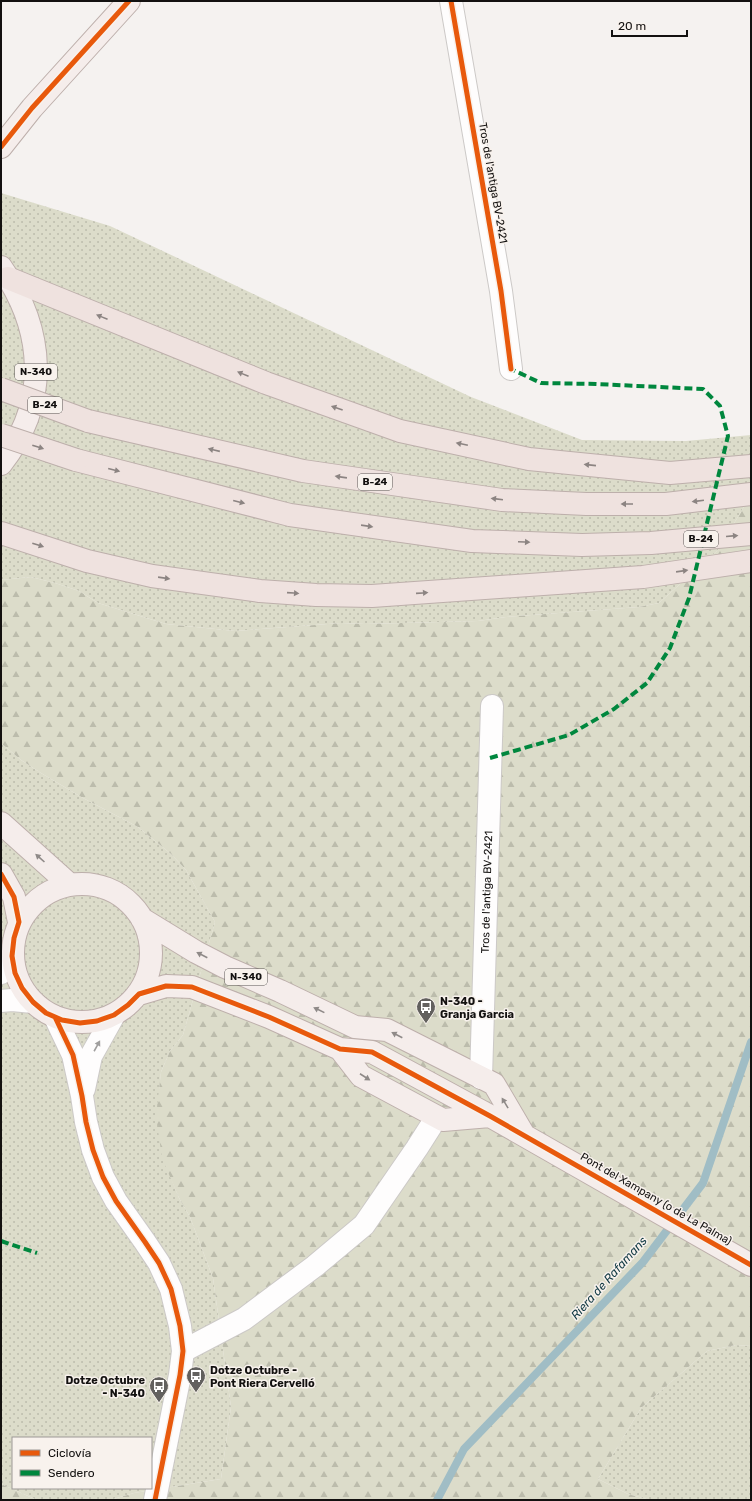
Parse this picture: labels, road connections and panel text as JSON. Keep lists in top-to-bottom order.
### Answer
{
  "streets": {
    "highway": ["B-24"],
    "main road": ["N-340", "Pont del Xampany (o de La Palma)"],
    "street": ["Tros de l'antiga BV-2421"]
  },
  "crossings": [
    ["N-340", "Pont del Xampany (o de La Palma)"]
  ],
  "water": ["Riera de Rafamans"],
  "places": {
    "bus stop": ["N-340 - Granja Garcia", "Dotze Octubre - Pont Riera Cervelló", "Dotze Octubre - N-340"]
  },
  "legend": ["Ciclovía", "Sendero"],
  "scale_bar": "20 m"
}
